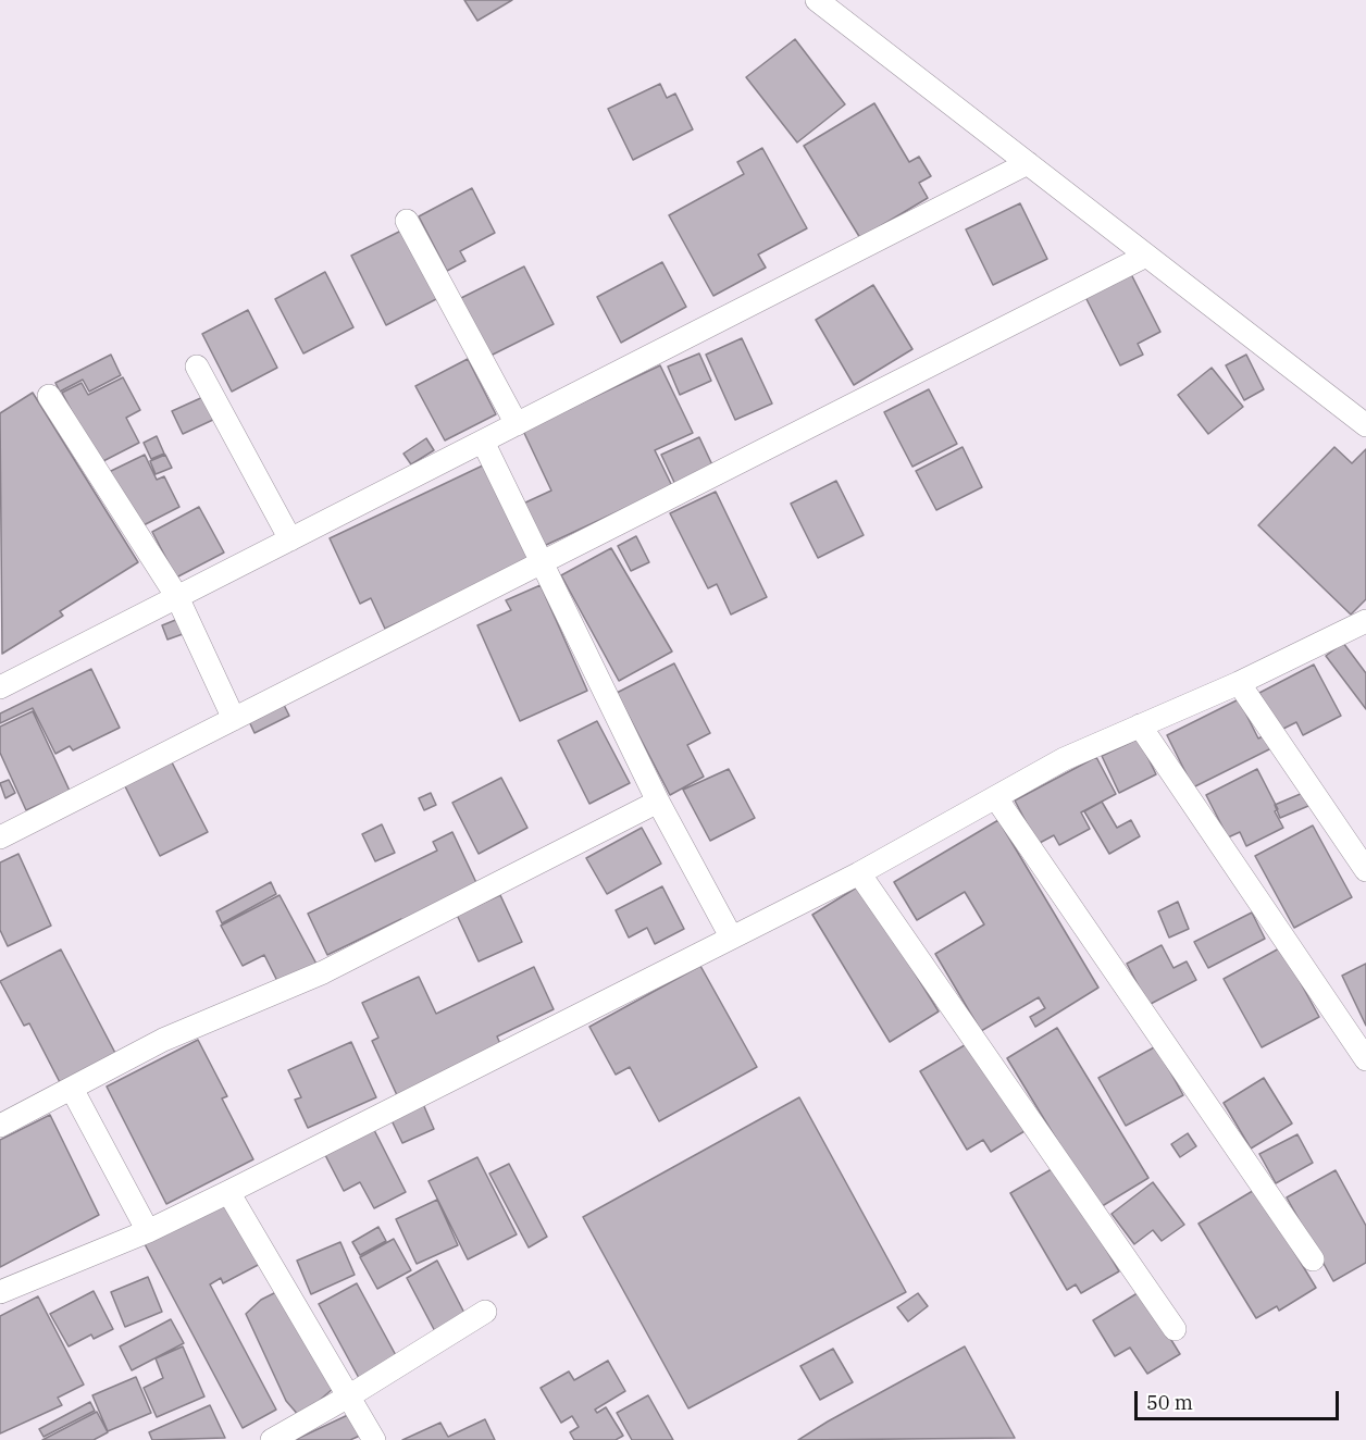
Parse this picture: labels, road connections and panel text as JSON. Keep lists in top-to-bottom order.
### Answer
{
  "scale_bar": "50 m"
}
